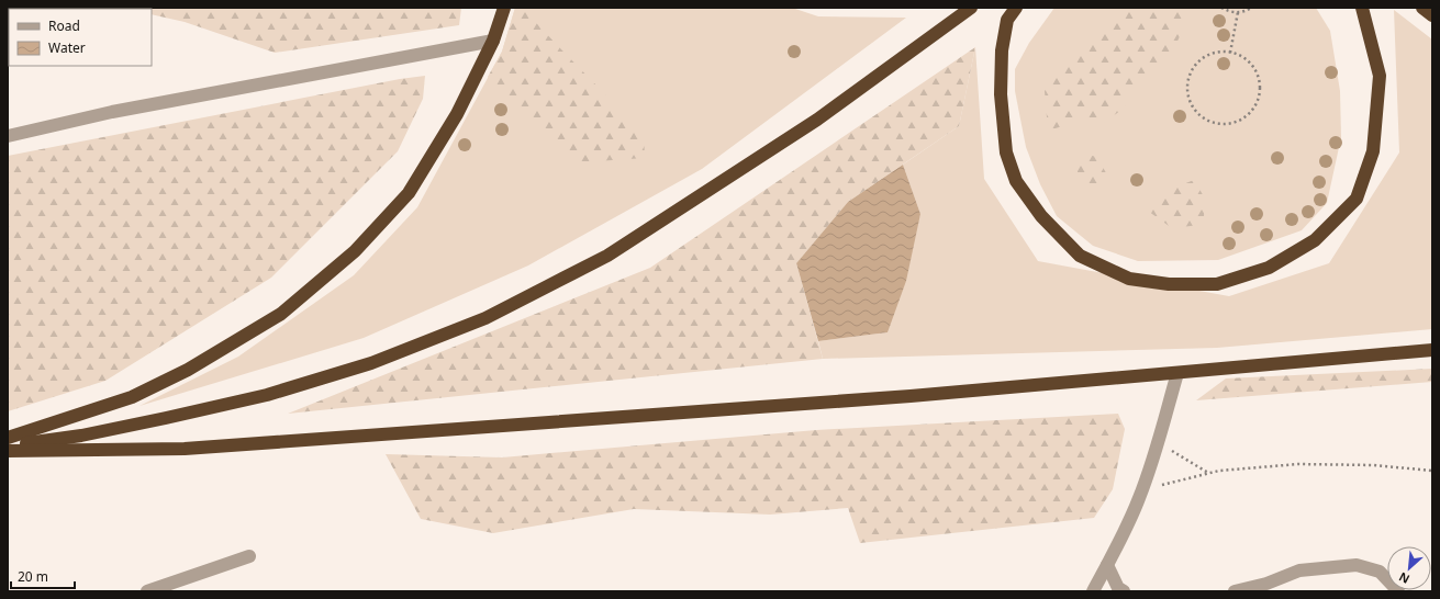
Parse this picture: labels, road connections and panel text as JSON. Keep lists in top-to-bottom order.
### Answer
{
  "legend": ["Road", "Water"],
  "scale_bar": "20 m",
  "north": "bottom left"
}
